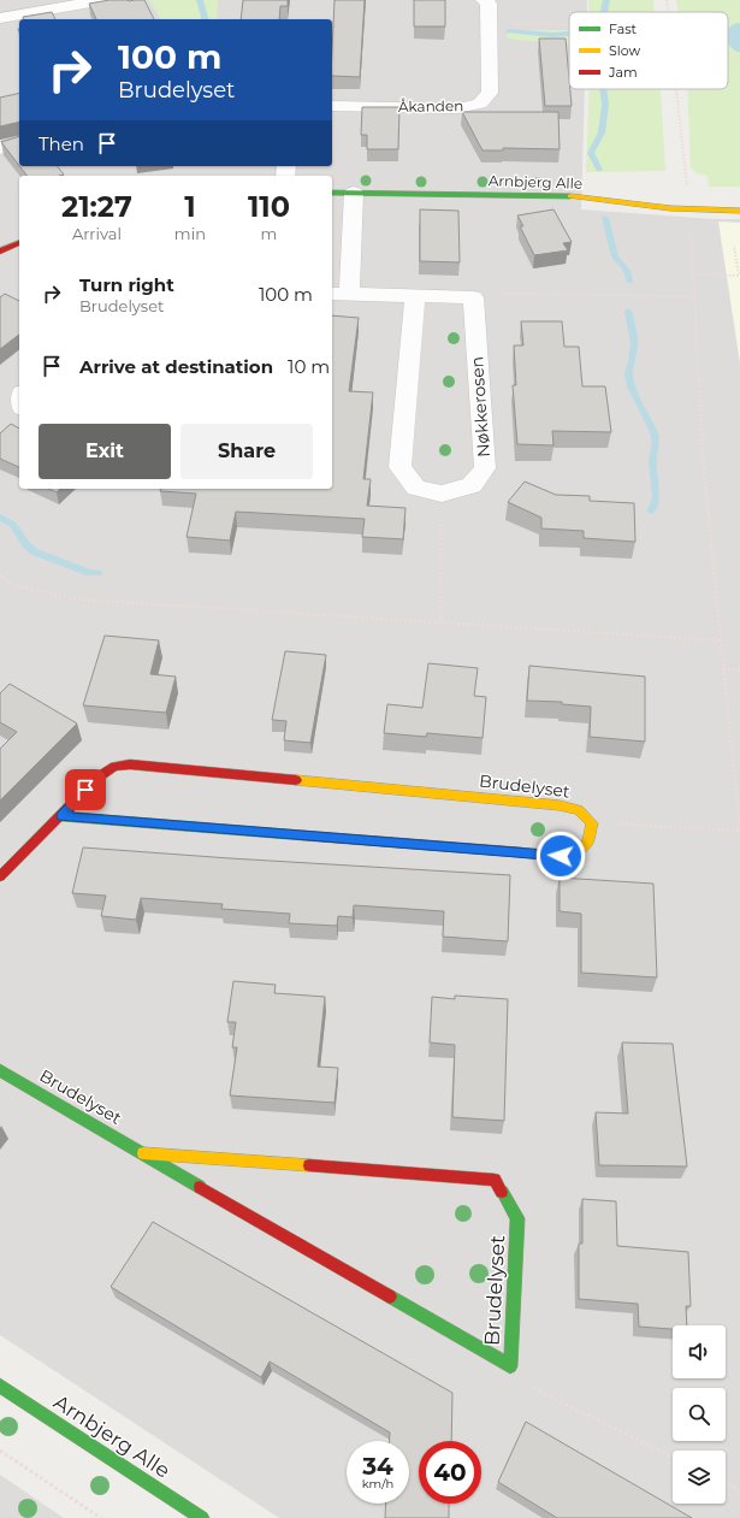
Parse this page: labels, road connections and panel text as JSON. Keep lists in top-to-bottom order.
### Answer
{
  "streets": {
    "street": [
      "Åkanden",
      "Arnbjerg Alle",
      "Nøkkerosen",
      "Brudelyset"
    ]
  },
  "legend": ["Fast", "Slow", "Jam"],
  "page": {
    "turn": ["100 m", "Brudelyset"],
    "then": "Then",
    "eta": [
      "21:27",
      "Arrival",
      "1",
      "min",
      "110",
      "m"
    ],
    "list": [
      {
        "name": "Turn right",
        "note": "Brudelyset",
        "value": "100 m"
      },
      {
        "name": "Arrive at destination",
        "value": "10 m"
      }
    ],
    "buttons": ["Exit", "Share"],
    "speed": "34 km/h",
    "limit": "40"
  }
}
